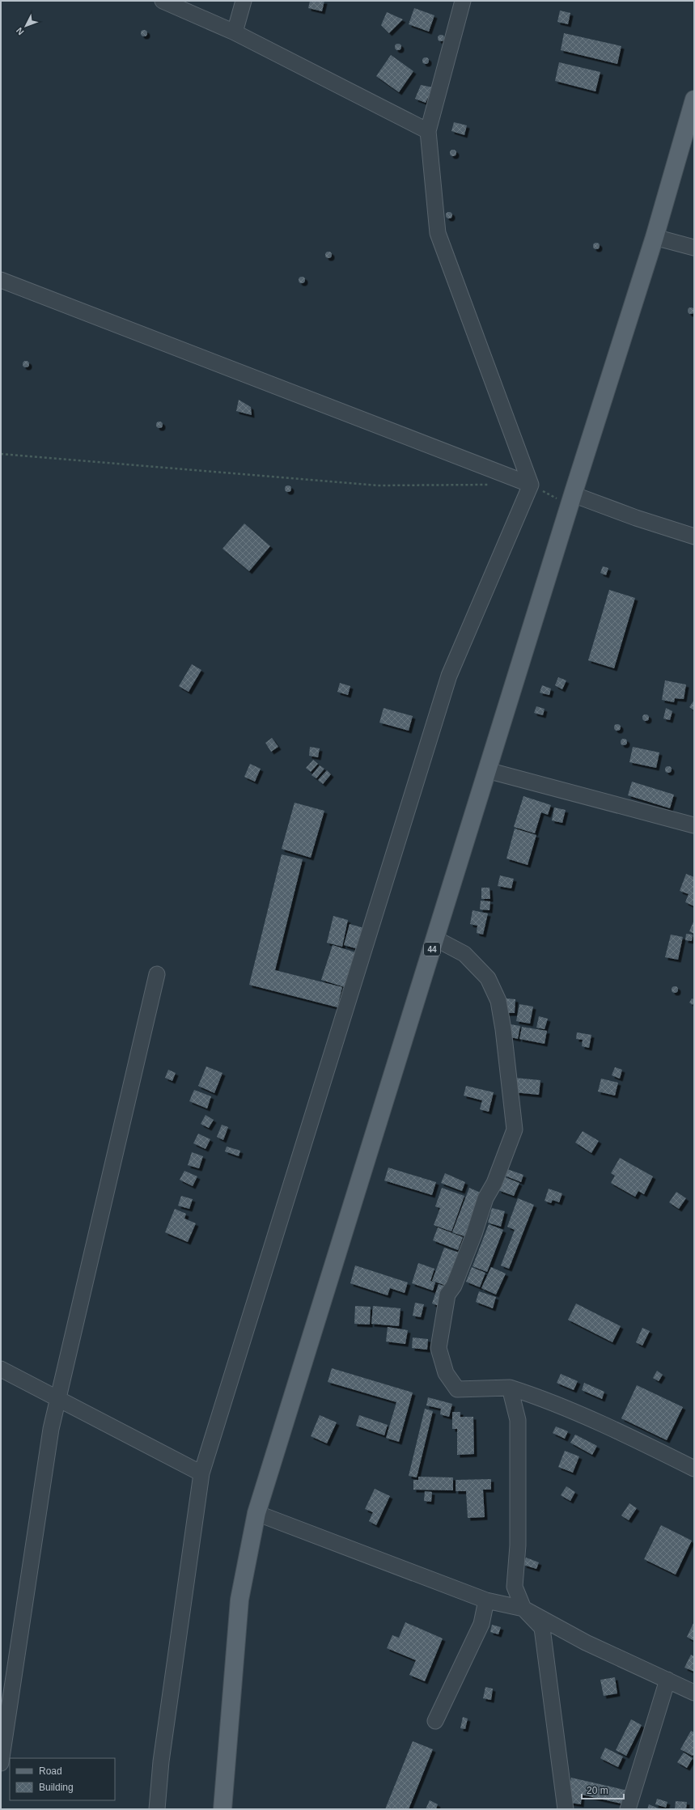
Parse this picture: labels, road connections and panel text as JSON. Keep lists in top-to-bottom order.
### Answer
{
  "streets": {
    "main road": ["44"]
  },
  "legend": ["Road", "Building"],
  "scale_bar": "20 m",
  "north": "bottom left"
}
